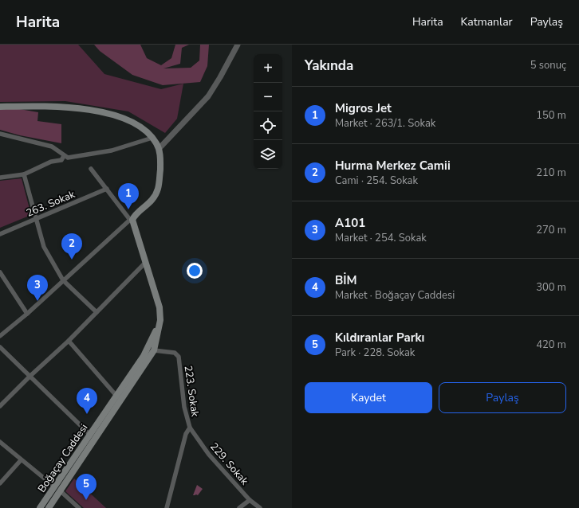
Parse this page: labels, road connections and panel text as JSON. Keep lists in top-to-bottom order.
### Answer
{
  "streets": {
    "main road": ["Boğaçay Caddesi"],
    "street": ["263. Sokak", "223. Sokak", "229. Sokak"]
  },
  "crossings": [
    ["223. Sokak", "Boğaçay Caddesi"],
    ["223. Sokak", "229. Sokak"]
  ],
  "page": {
    "header": "Harita",
    "nav": ["Harita", "Katmanlar", "Paylaş"],
    "heading": ["Yakında", "5 sonuç"],
    "map_buttons": ["+", "−"],
    "list": [
      {
        "mark": "1",
        "name": "Migros Jet",
        "note": "Market · 263/1. Sokak",
        "value": "150 m"
      },
      {
        "mark": "2",
        "name": "Hurma Merkez Camii",
        "note": "Cami · 254. Sokak",
        "value": "210 m"
      },
      {
        "mark": "3",
        "name": "A101",
        "note": "Market · 254. Sokak",
        "value": "270 m"
      },
      {
        "mark": "4",
        "name": "BİM",
        "note": "Market · Boğaçay Caddesi",
        "value": "300 m"
      },
      {
        "mark": "5",
        "name": "Kıldıranlar Parkı",
        "note": "Park · 228. Sokak",
        "value": "420 m"
      }
    ],
    "pins": [
      "1",
      "2",
      "3",
      "4",
      "5"
    ],
    "buttons": ["Kaydet", "Paylaş"]
  }
}
